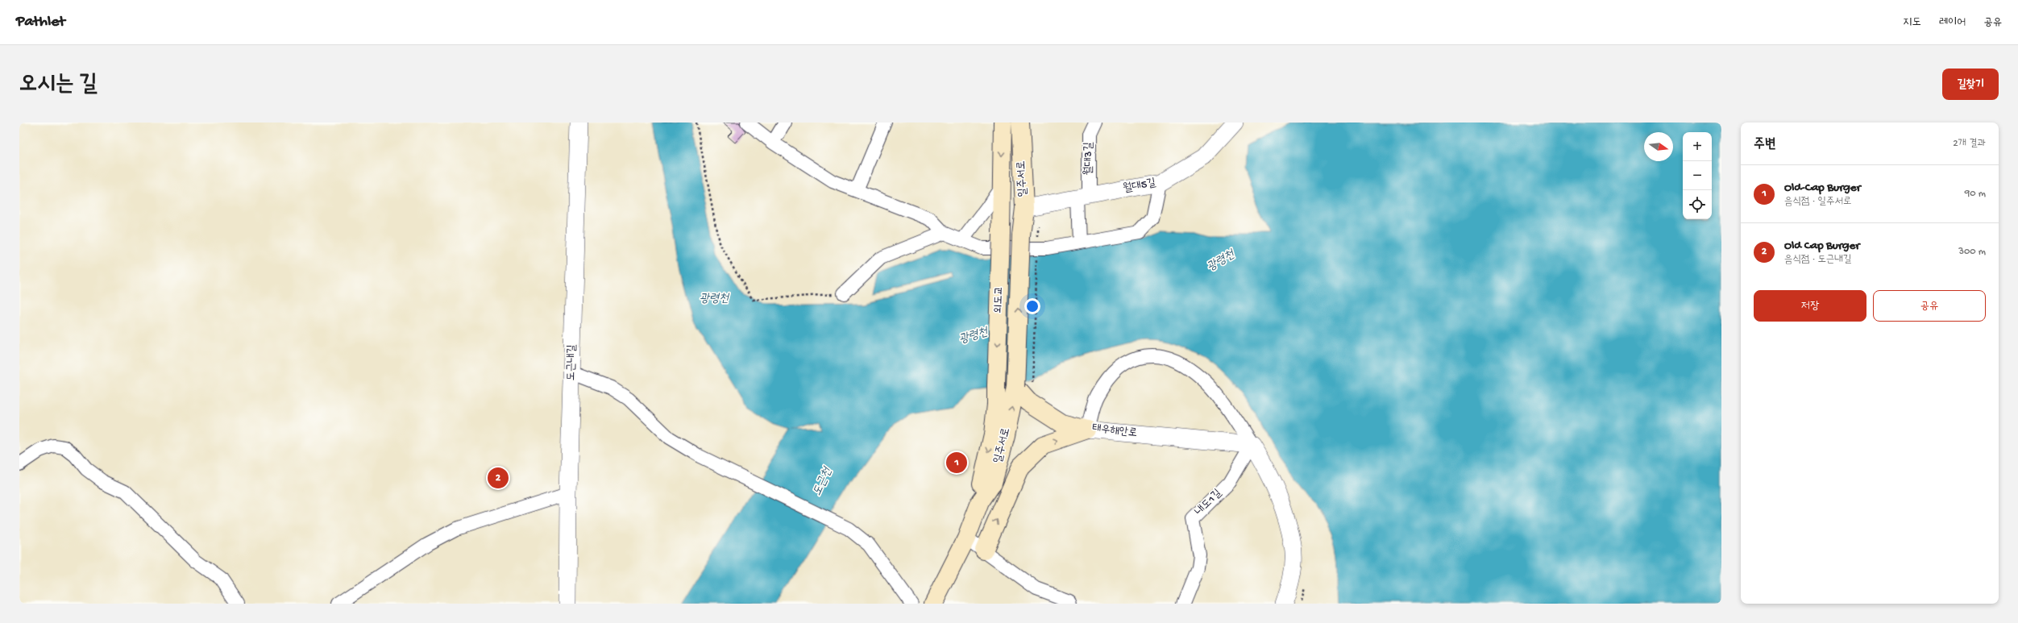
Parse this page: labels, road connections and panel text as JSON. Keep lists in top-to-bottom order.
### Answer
{
  "streets": {
    "main road": ["일주서로", "외도교"],
    "street": [
      "월대3길",
      "월대5길",
      "도근내길",
      "태우해안로",
      "내도1길"
    ]
  },
  "crossings": [
    ["월대3길", "월대5길"],
    ["일주서로", "월대5길"],
    ["일주서로", "외도교"],
    ["태우해안로", "내도1길"]
  ],
  "water": ["광령천", "도근천"],
  "north": "right",
  "page": {
    "header": "Pathlet",
    "nav": ["지도", "레이어", "공유"],
    "buttons": [
      "길찾기",
      ["저장", "공유"]
    ],
    "title": "오시는 길",
    "heading": ["주변", "2개 결과"],
    "map_buttons": ["+", "−"],
    "list": [
      {
        "mark": "1",
        "name": "Old-Cap Burger",
        "note": "음식점 · 일주서로",
        "value": "90 m"
      },
      {
        "mark": "2",
        "name": "Old Cap Burger",
        "note": "음식점 · 도근내길",
        "value": "300 m"
      }
    ],
    "pins": ["1", "2"]
  }
}
